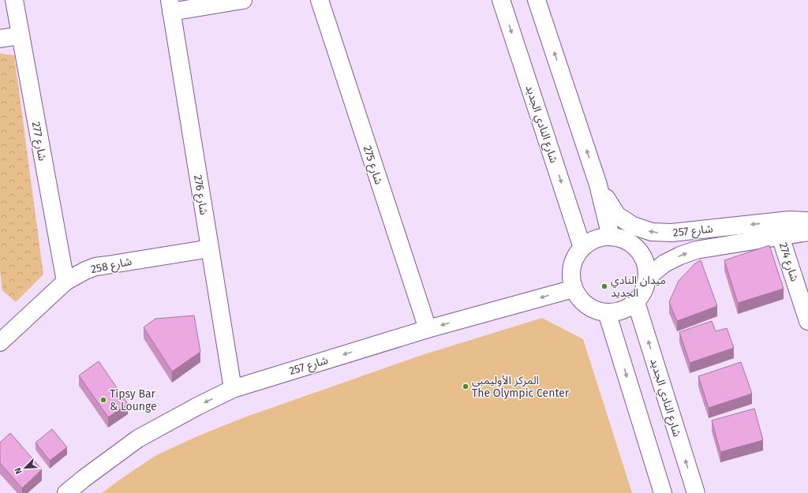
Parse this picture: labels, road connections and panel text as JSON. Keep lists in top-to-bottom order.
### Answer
{
  "streets": {
    "street": [
      "شارع النادي الجديد",
      "شارع 277",
      "شارع 275",
      "شارع 276",
      "شارع 257",
      "شارع 274",
      "شارع 258"
    ]
  },
  "crossings": [
    ["شارع النادي الجديد", "شارع 257"],
    ["شارع 277", "شارع 258"],
    ["شارع 275", "شارع 257"],
    ["شارع 276", "شارع 257"],
    ["شارع 276", "شارع 258"],
    ["شارع 257", "شارع 274"]
  ],
  "places": ["ميدان النادي الجديد", "المركز الأوليمبى The Olympic Center", "Tipsy Bar & Lounge"],
  "north": "bottom left"
}
